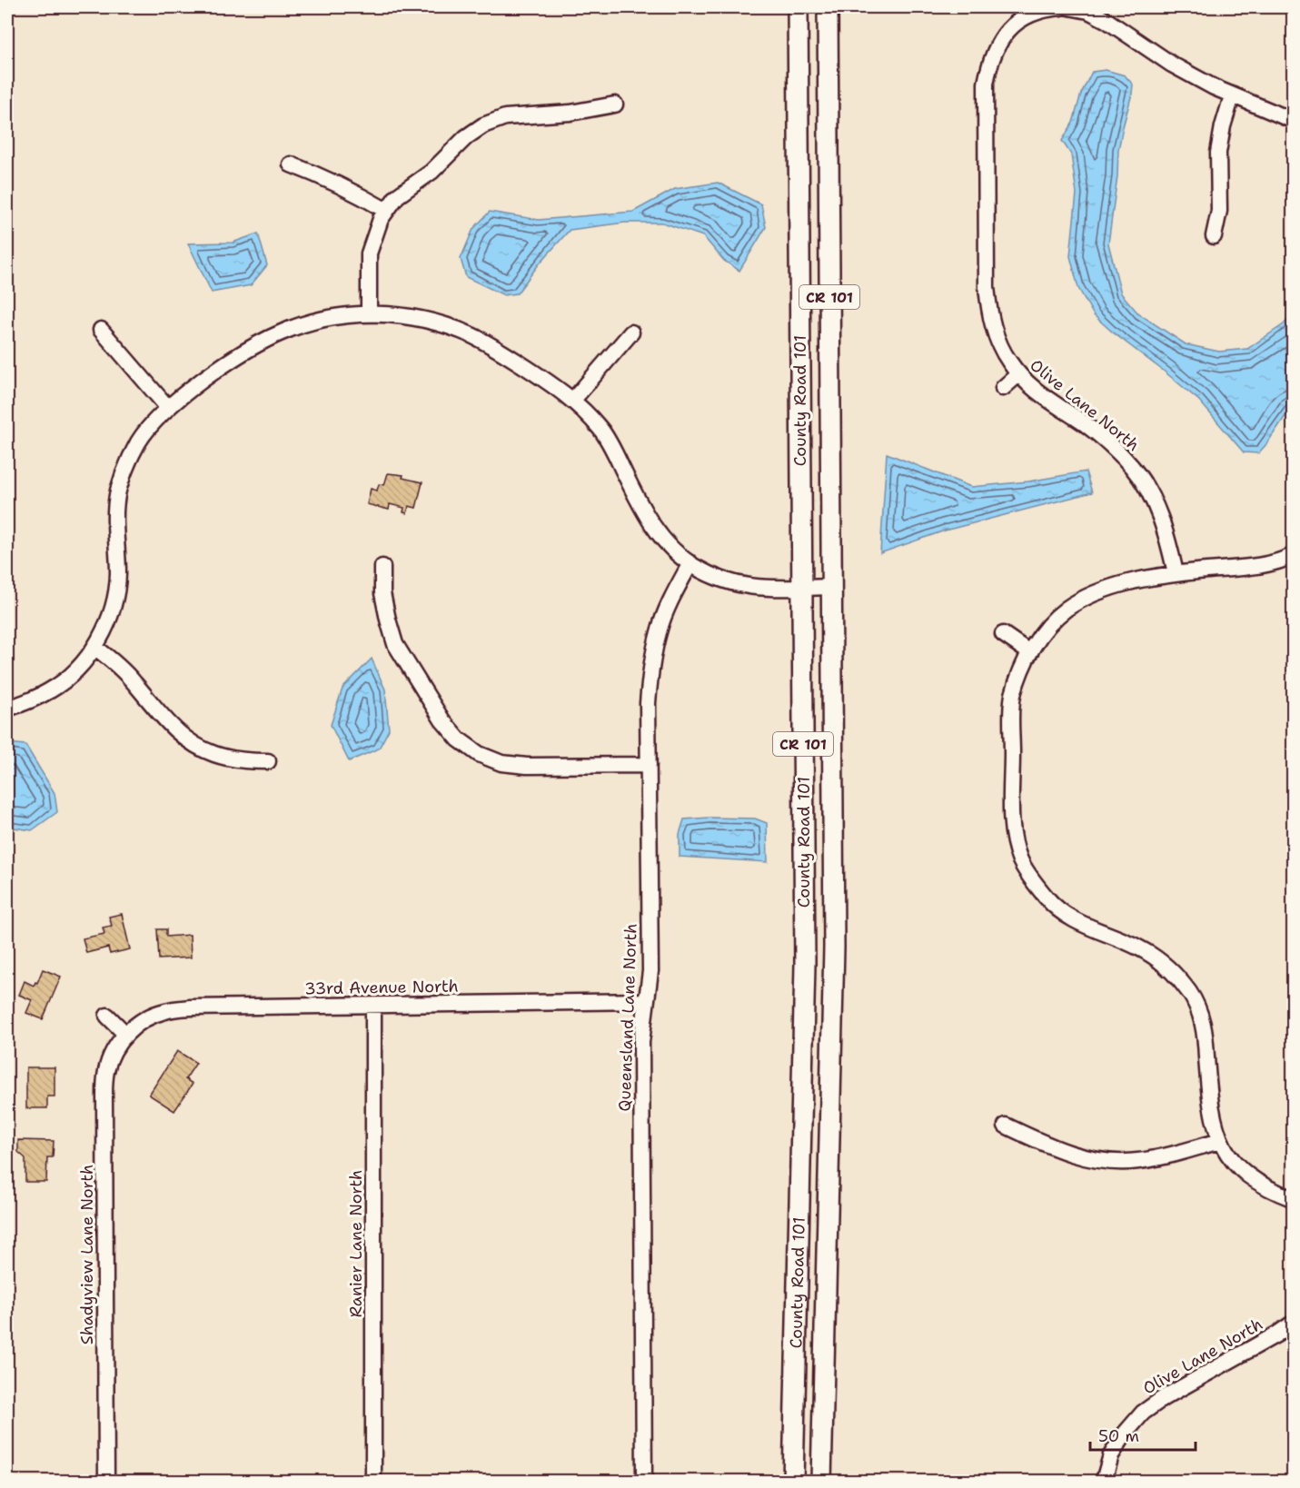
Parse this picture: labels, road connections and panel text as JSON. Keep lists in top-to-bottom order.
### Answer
{
  "streets": {
    "main road": ["CR 101", "County Road 101"],
    "street": [
      "Olive Lane North",
      "33rd Avenue North",
      "Queensland Lane North",
      "Ranier Lane North",
      "Shadyview Lane North"
    ]
  },
  "crossings": [
    ["33rd Avenue North", "Queensland Lane North"],
    ["33rd Avenue North", "Ranier Lane North"],
    ["33rd Avenue North", "Shadyview Lane North"]
  ],
  "scale_bar": "50 m"
}
